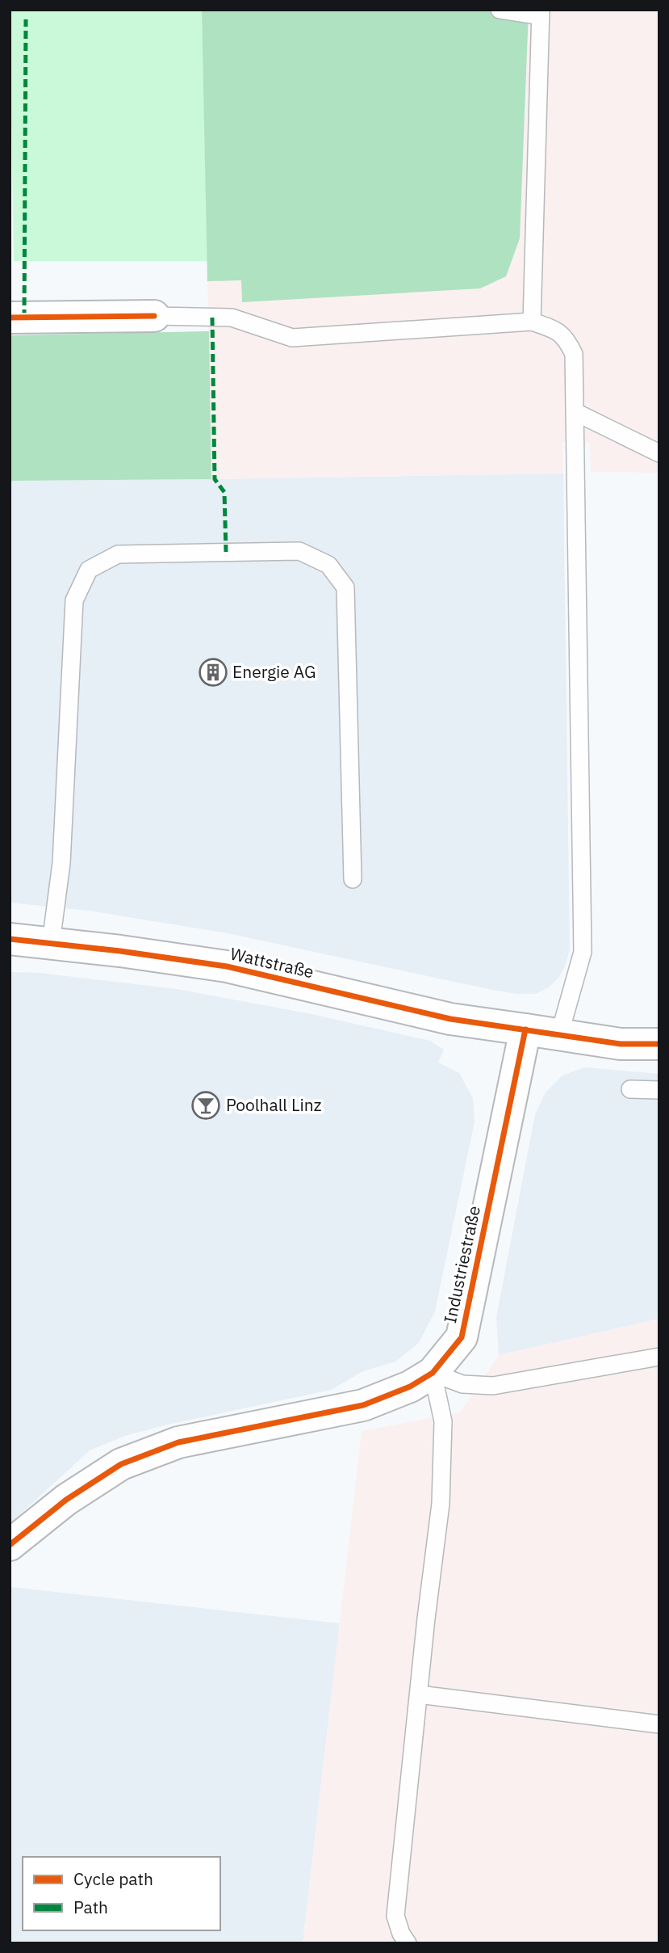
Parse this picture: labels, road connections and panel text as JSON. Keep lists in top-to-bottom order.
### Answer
{
  "streets": {
    "street": ["Wattstraße", "Industriestraße"]
  },
  "crossings": [
    ["Wattstraße", "Industriestraße"]
  ],
  "places": {
    "building": ["Energie AG"],
    "bar": ["Poolhall Linz"]
  },
  "legend": ["Cycle path", "Path"]
}
